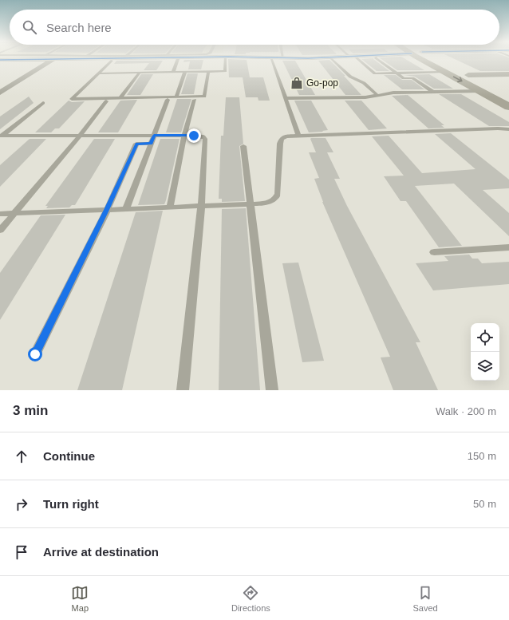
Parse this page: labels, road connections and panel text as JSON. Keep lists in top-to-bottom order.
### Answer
{
  "places": {
    "shop": ["Go-pop"]
  },
  "page": {
    "search": "Search here",
    "heading": ["3 min", "Walk · 200 m"],
    "list": [
      ["Continue", "150 m"],
      ["Turn right", "50 m"],
      "Arrive at destination"
    ],
    "nav": ["Map", "Directions", "Saved"]
  }
}
